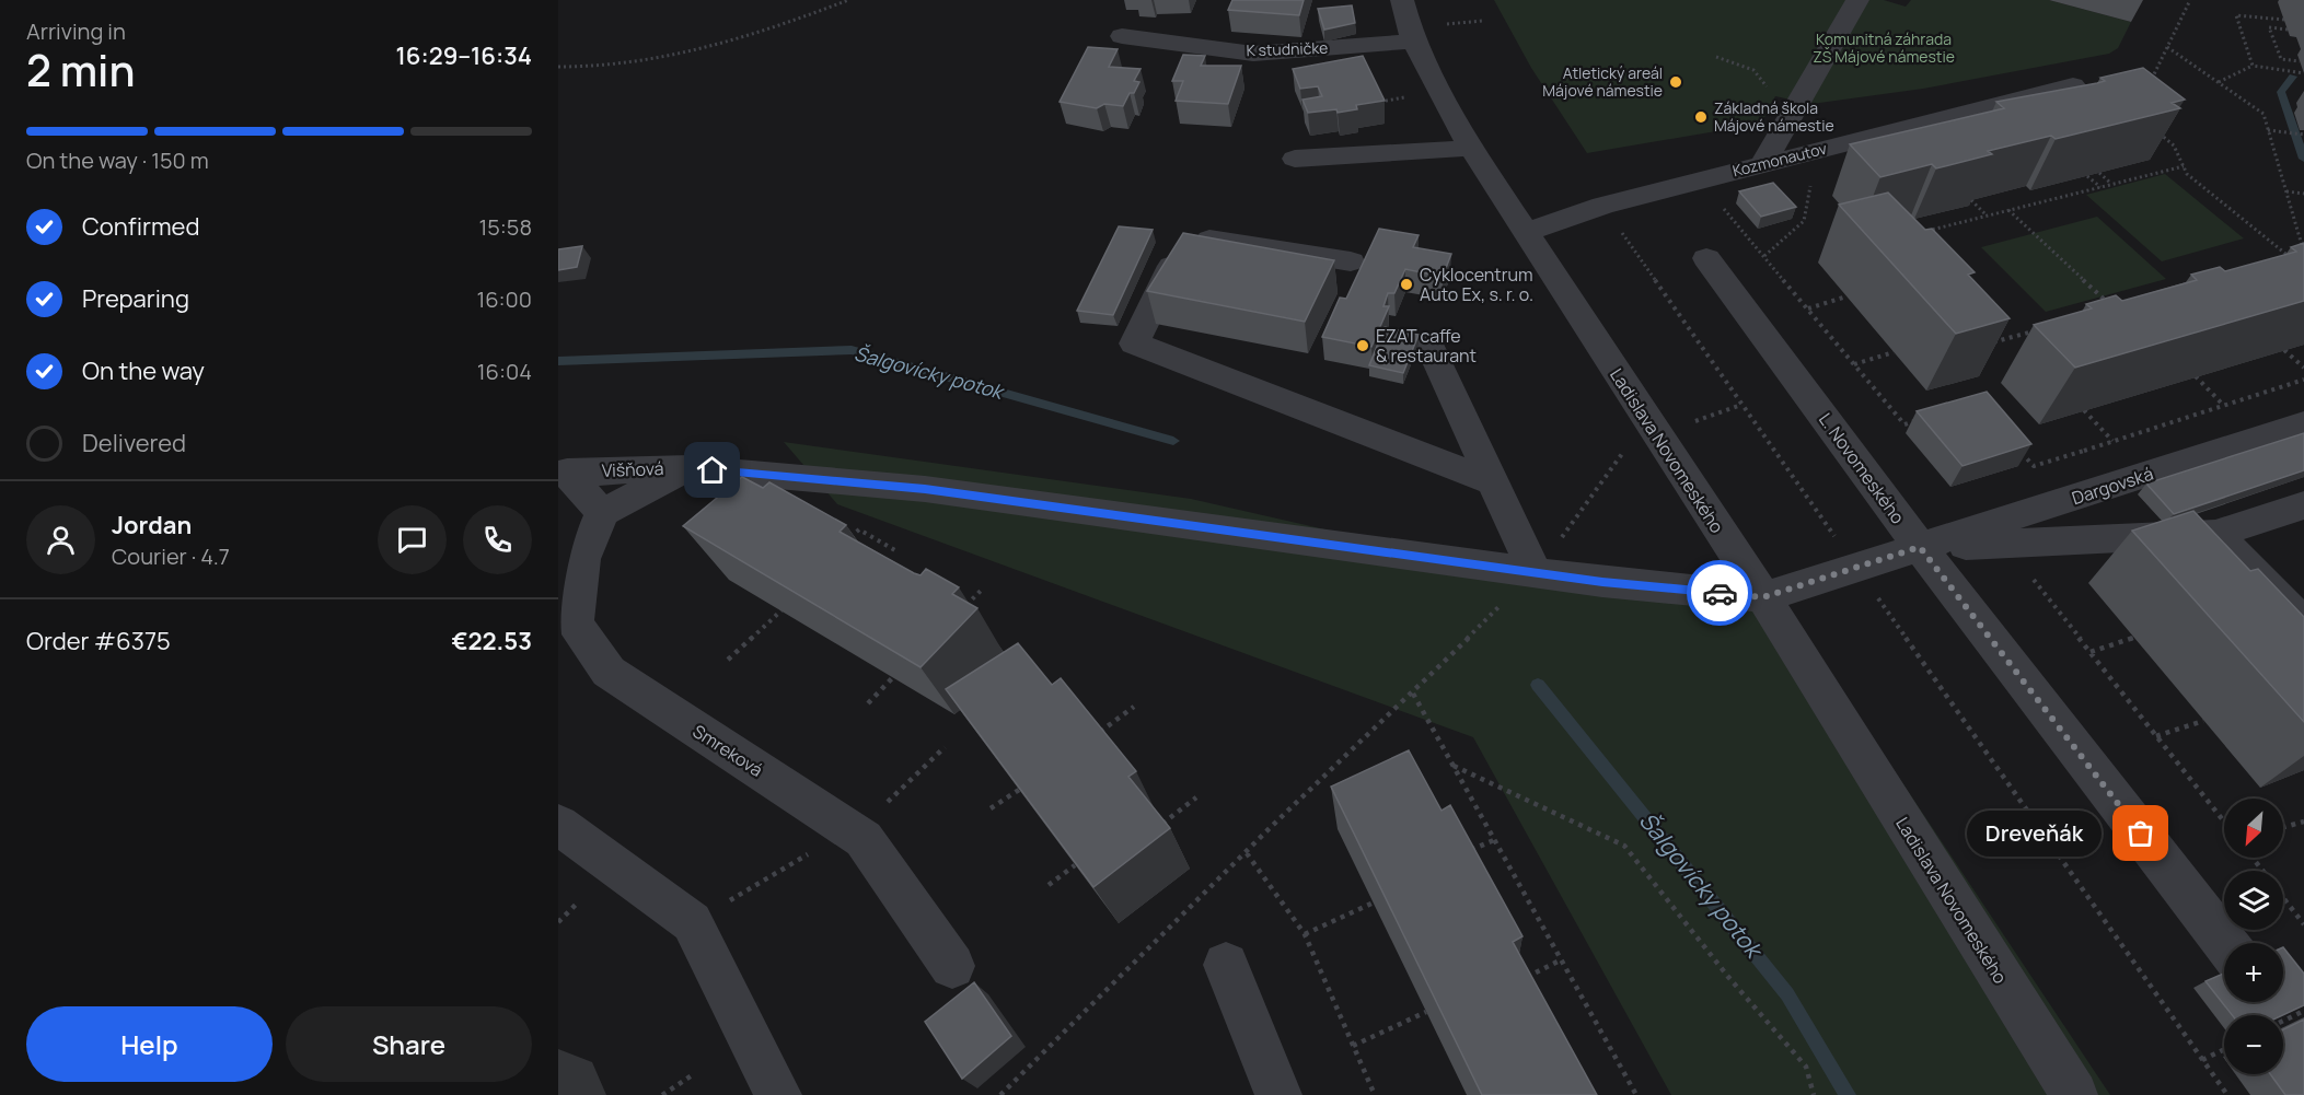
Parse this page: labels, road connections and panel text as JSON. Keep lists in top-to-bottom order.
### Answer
{
  "streets": {
    "street": [
      "K studničke",
      "Kozmonautov",
      "Ladislava Novomeského",
      "L. Novomeského",
      "Višňová",
      "Dargovská",
      "Smreková"
    ]
  },
  "crossings": [
    ["K studničke", "Ladislava Novomeského"],
    ["Kozmonautov", "Ladislava Novomeského"],
    ["Ladislava Novomeského", "Višňová"],
    ["Ladislava Novomeského", "Dargovská"],
    ["L. Novomeského", "Dargovská"],
    ["Višňová", "Dargovská"]
  ],
  "water": ["Šalgovícky potok"],
  "parks": ["Komunitná záhrada ZŠ Májové námestie"],
  "places": [
    "Atletický areál Májové námestie",
    "Základná škola Májové námestie",
    "Cyklocentrum Auto Ex, s. r. o.",
    "EZAT caffe & restaurant",
    "Dreveňák"
  ],
  "north": "bottom left",
  "page": {
    "heading": ["2 min", "Arriving in", "16:29–16:34"],
    "panel": [
      "Jordan",
      "Courier · 4.7",
      "Order #6375",
      "€22.53"
    ],
    "bar": "On the way · 150 m",
    "list": [
      ["Confirmed", "15:58"],
      ["Preparing", "16:00"],
      ["On the way", "16:04"],
      "Delivered"
    ],
    "map_buttons": ["+", "−"],
    "bubble": "Dreveňák",
    "buttons": ["Help", "Share"]
  }
}
